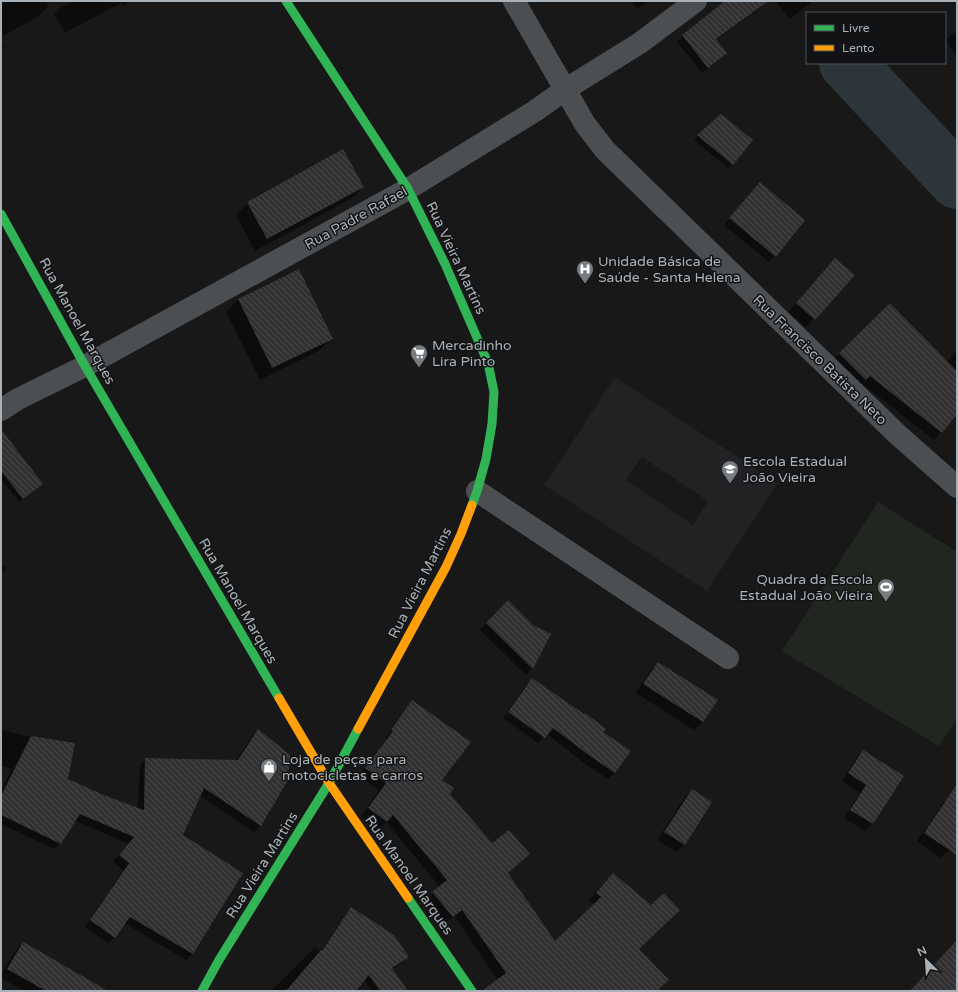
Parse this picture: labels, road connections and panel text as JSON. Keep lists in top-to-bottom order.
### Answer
{
  "streets": {
    "main road": ["Rua Vieira Martins", "Rua Manoel Marques"],
    "street": ["Rua Padre Rafael", "Rua Francisco Batista Neto"]
  },
  "crossings": [
    ["Rua Padre Rafael", "Rua Vieira Martins"],
    ["Rua Padre Rafael", "Rua Manoel Marques"],
    ["Rua Padre Rafael", "Rua Francisco Batista Neto"],
    ["Rua Vieira Martins", "Rua Manoel Marques"]
  ],
  "places": {
    "hospital": ["Unidade Básica de Saúde - Santa Helena"],
    "supermarket": ["Mercadinho Lira Pinto"],
    "school or university": ["Escola Estadual João Vieira"],
    "sports": ["Quadra da Escola Estadual João Vieira"],
    "shop": ["Loja de peças para motocicletas e carros"]
  },
  "legend": ["Livre", "Lento"],
  "north": "top left"
}
